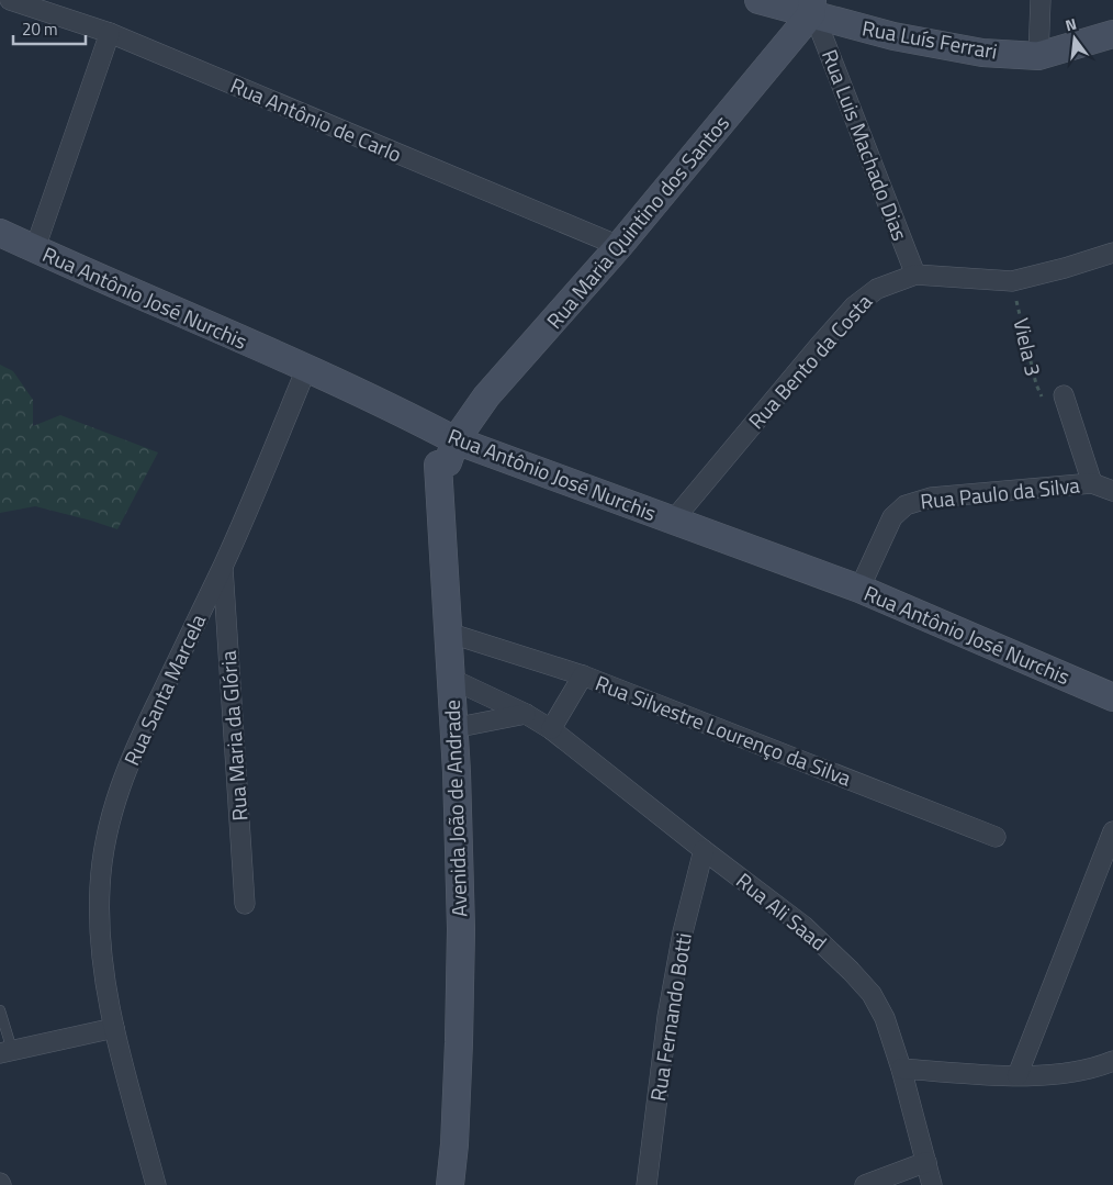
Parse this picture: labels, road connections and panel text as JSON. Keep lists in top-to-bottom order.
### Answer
{
  "streets": {
    "street": [
      "Rua Luís Ferrari",
      "Rua Antônio de Carlo",
      "Rua Luis Machado Dias",
      "Rua Maria Quintino dos Santos",
      "Rua Antônio José Nurchis",
      "Viela 3",
      "Rua Bento da Costa",
      "Rua Paulo da Silva",
      "Rua Santa Marcela",
      "Rua Silvestre Lourenço da Silva",
      "Rua Maria da Glória",
      "Avenida João de Andrade",
      "Rua Ali Saad",
      "Rua Fernando Botti"
    ]
  },
  "crossings": [
    ["Rua Luís Ferrari", "Rua Luis Machado Dias"],
    ["Rua Luís Ferrari", "Rua Maria Quintino dos Santos"],
    ["Rua Antônio de Carlo", "Rua Maria Quintino dos Santos"],
    ["Rua Luis Machado Dias", "Rua Maria Quintino dos Santos"],
    ["Rua Luis Machado Dias", "Rua Bento da Costa"],
    ["Rua Maria Quintino dos Santos", "Rua Antônio José Nurchis"],
    ["Rua Maria Quintino dos Santos", "Avenida João de Andrade"],
    ["Rua Antônio José Nurchis", "Rua Bento da Costa"],
    ["Rua Antônio José Nurchis", "Rua Paulo da Silva"],
    ["Rua Antônio José Nurchis", "Rua Santa Marcela"],
    ["Rua Antônio José Nurchis", "Avenida João de Andrade"],
    ["Viela 3", "Rua Bento da Costa"],
    ["Viela 3", "Rua Paulo da Silva"],
    ["Rua Santa Marcela", "Rua Maria da Glória"],
    ["Rua Silvestre Lourenço da Silva", "Avenida João de Andrade"],
    ["Avenida João de Andrade", "Rua Ali Saad"],
    ["Rua Ali Saad", "Rua Fernando Botti"]
  ],
  "scale_bar": "20 m",
  "north": "top"
}
